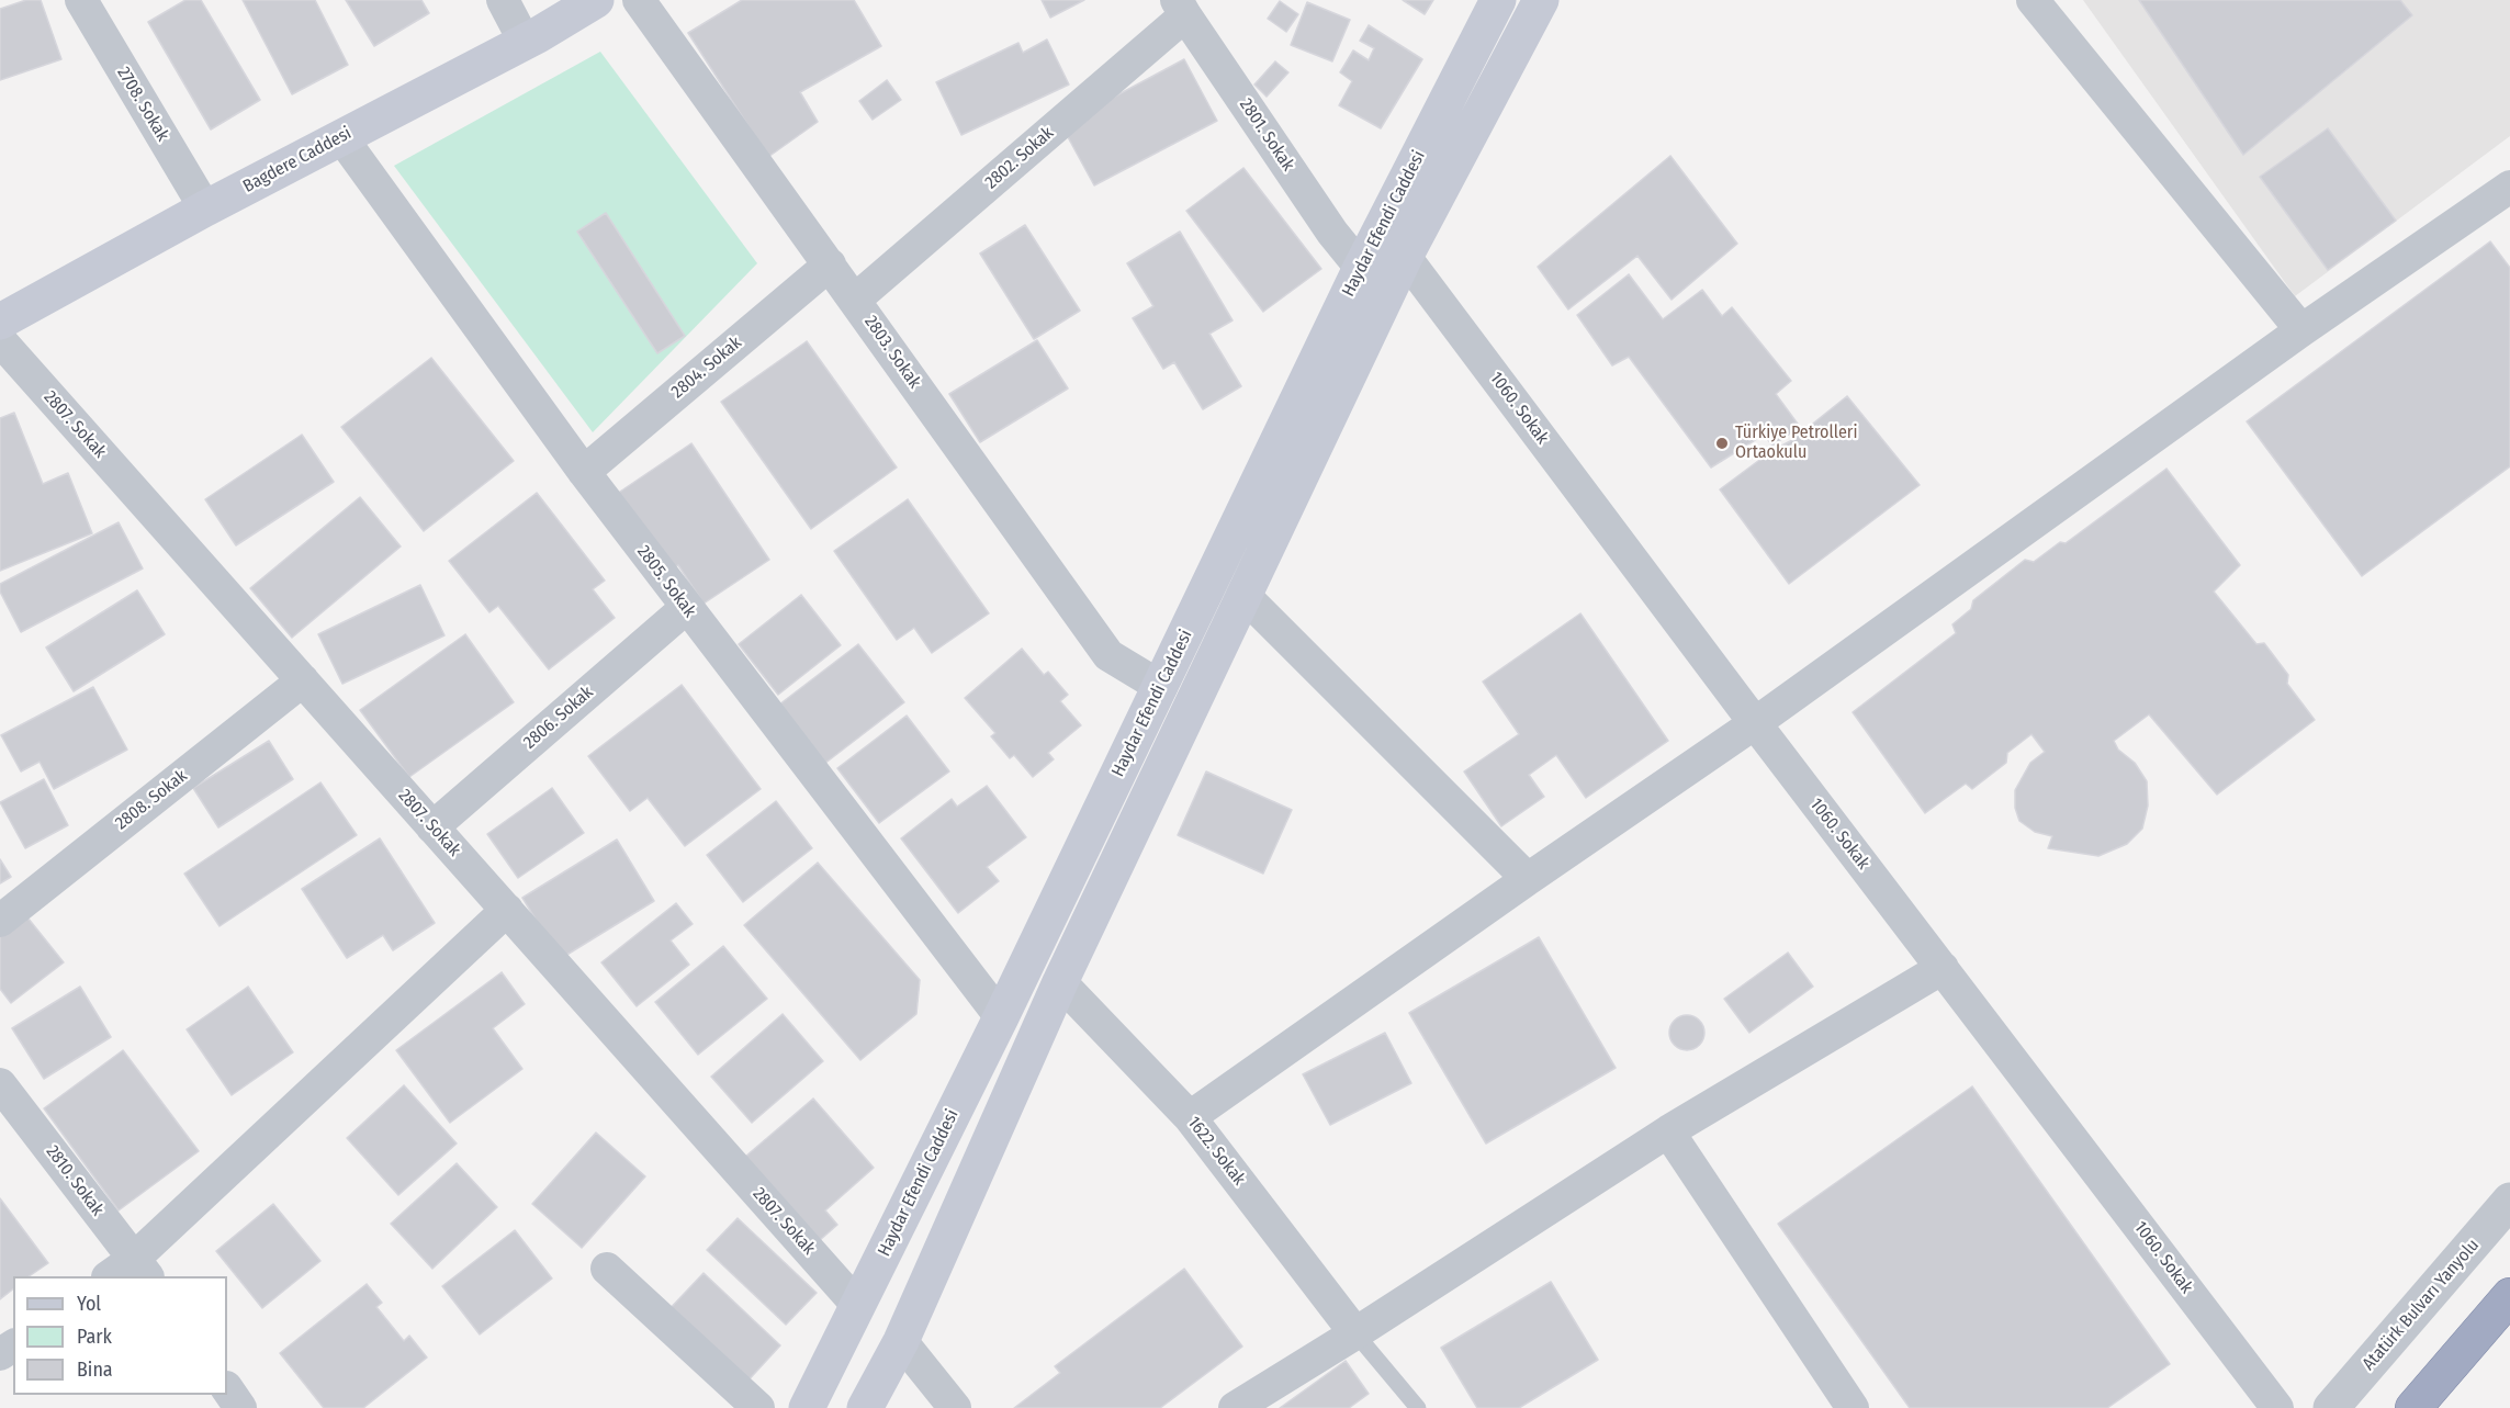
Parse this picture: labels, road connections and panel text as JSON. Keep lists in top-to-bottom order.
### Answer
{
  "streets": {
    "main road": ["Bagdere Caddesi", "Haydar Efendi Caddesi"],
    "street": [
      "2708. Sokak",
      "2801. Sokak",
      "2802. Sokak",
      "2803. Sokak",
      "2804. Sokak",
      "1060. Sokak",
      "2807. Sokak",
      "2805. Sokak",
      "2806. Sokak",
      "2808. Sokak",
      "1622. Sokak",
      "2810. Sokak",
      "Atatürk Bulvarı Yanyolu"
    ]
  },
  "crossings": [
    ["2708. Sokak", "Bagdere Caddesi"],
    ["2801. Sokak", "2802. Sokak"],
    ["2801. Sokak", "Haydar Efendi Caddesi"],
    ["2802. Sokak", "2803. Sokak"],
    ["Bagdere Caddesi", "2805. Sokak"],
    ["Haydar Efendi Caddesi", "2803. Sokak"],
    ["Haydar Efendi Caddesi", "1060. Sokak"],
    ["Haydar Efendi Caddesi", "2807. Sokak"],
    ["Haydar Efendi Caddesi", "2805. Sokak"],
    ["Haydar Efendi Caddesi", "1622. Sokak"],
    ["2803. Sokak", "2804. Sokak"],
    ["2804. Sokak", "2805. Sokak"],
    ["2807. Sokak", "2806. Sokak"],
    ["2807. Sokak", "2808. Sokak"],
    ["2805. Sokak", "2806. Sokak"]
  ],
  "places": ["Türkiye Petrolleri Ortaokulu"],
  "legend": ["Yol", "Park", "Bina"]
}
